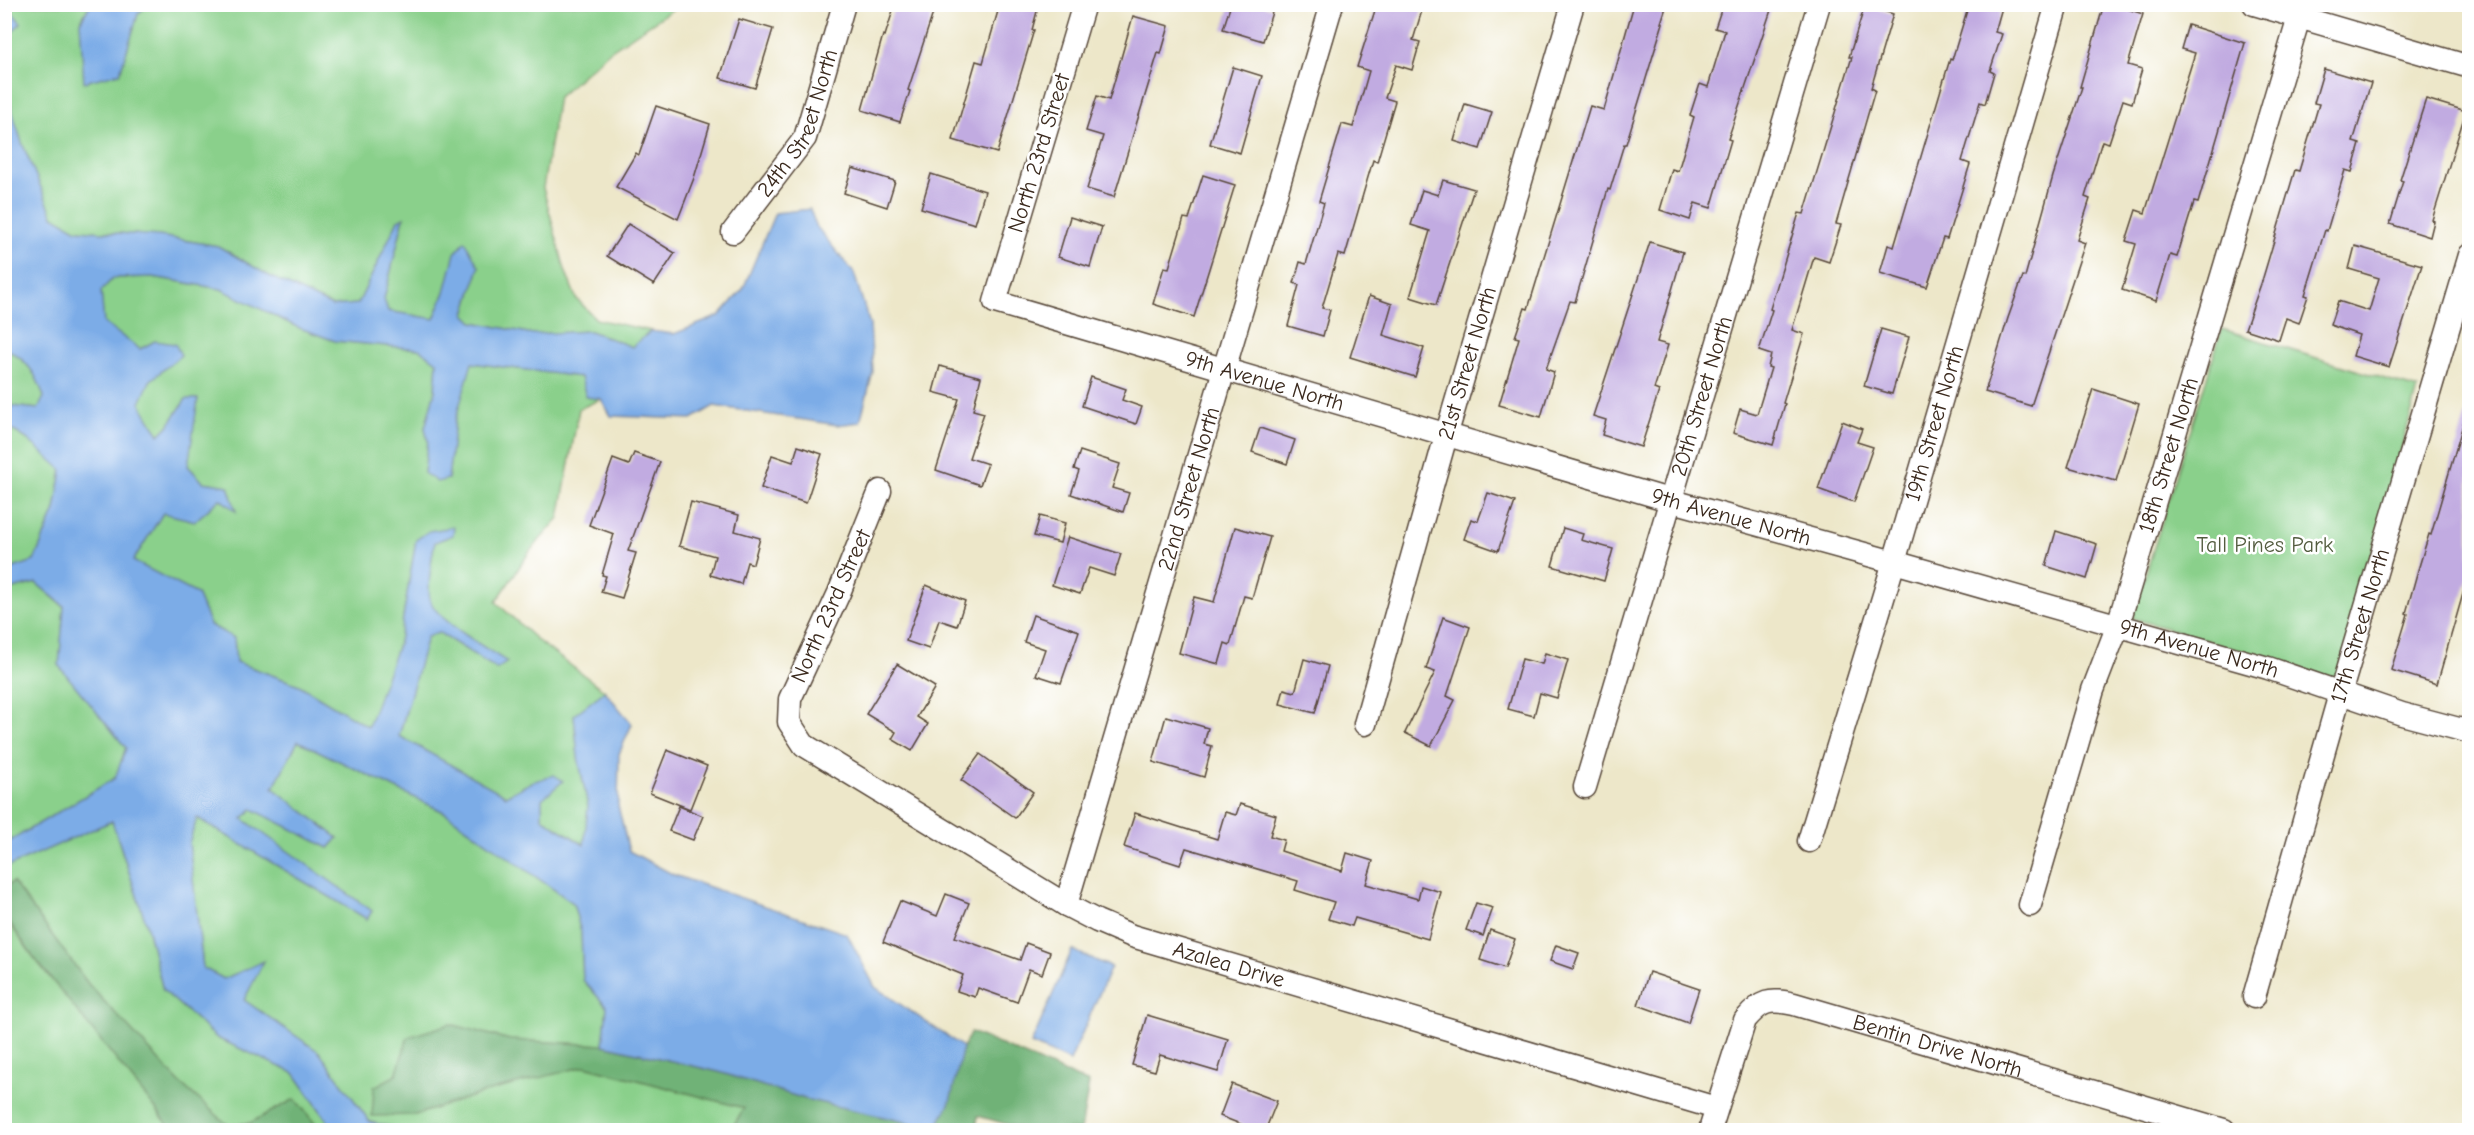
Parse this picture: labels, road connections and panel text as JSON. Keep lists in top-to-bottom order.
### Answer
{
  "streets": {
    "street": [
      "24th Street North",
      "North 23rd Street",
      "21st Street North",
      "9th Avenue North",
      "20th Street North",
      "19th Street North",
      "18th Street North",
      "22nd Street North",
      "17th Street North",
      "Azalea Drive",
      "Bentin Drive North"
    ]
  },
  "crossings": [
    ["North 23rd Street", "9th Avenue North"],
    ["North 23rd Street", "Azalea Drive"],
    ["21st Street North", "9th Avenue North"],
    ["9th Avenue North", "20th Street North"],
    ["9th Avenue North", "19th Street North"],
    ["9th Avenue North", "18th Street North"],
    ["9th Avenue North", "22nd Street North"],
    ["9th Avenue North", "17th Street North"],
    ["22nd Street North", "Azalea Drive"],
    ["Azalea Drive", "Bentin Drive North"]
  ],
  "parks": ["Tall Pines Park"]
}
